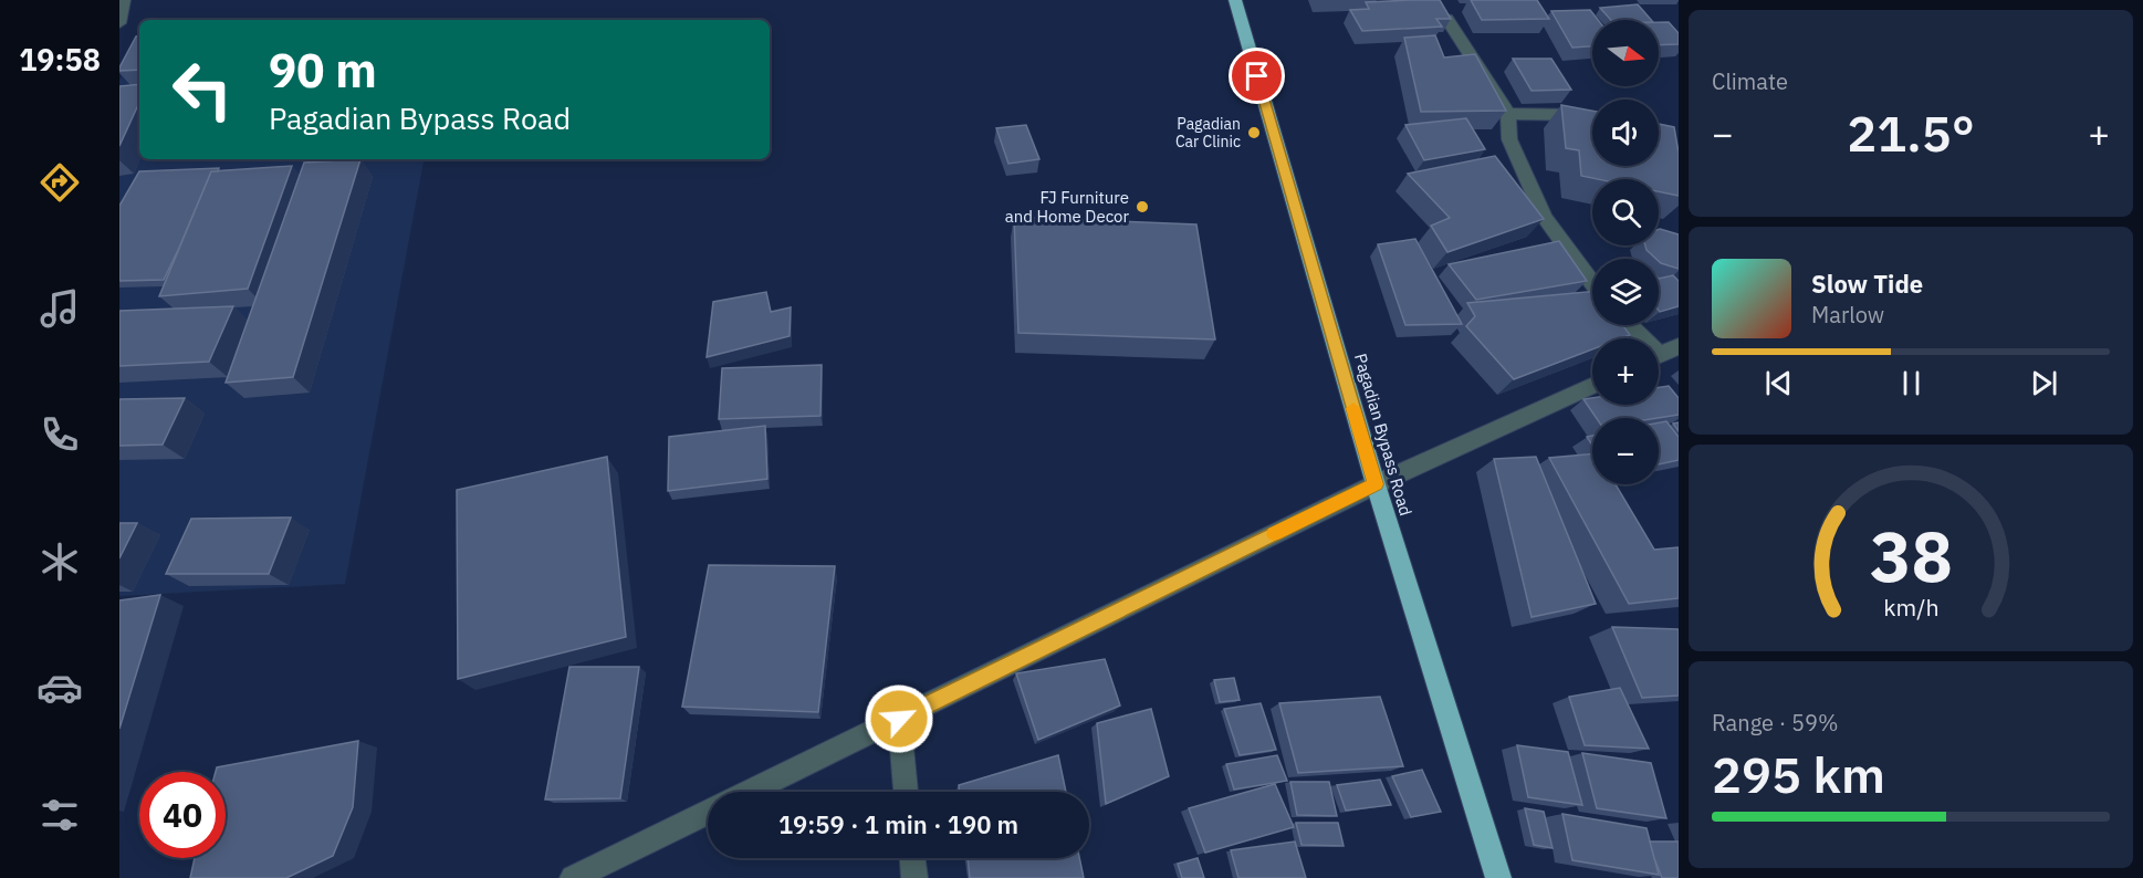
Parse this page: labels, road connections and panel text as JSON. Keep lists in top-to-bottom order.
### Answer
{
  "streets": {
    "highway": ["Pagadian Bypass Road"]
  },
  "places": ["Pagadian Car Clinic", "FJ Furniture and Home Decor"],
  "north": "right",
  "page": {
    "tabs": "19:58",
    "tile": [
      "Climate",
      ["Range · 59%", "295 km"]
    ],
    "map_buttons": ["+", "−"],
    "turn": ["90 m", "Pagadian Bypass Road"],
    "heat": ["−", "21.5°", "+"],
    "song": ["Slow Tide", "Marlow"],
    "limit": "40",
    "trip": "19:59 · 1 min · 190 m",
    "gauge": ["38", "km/h"]
  }
}
